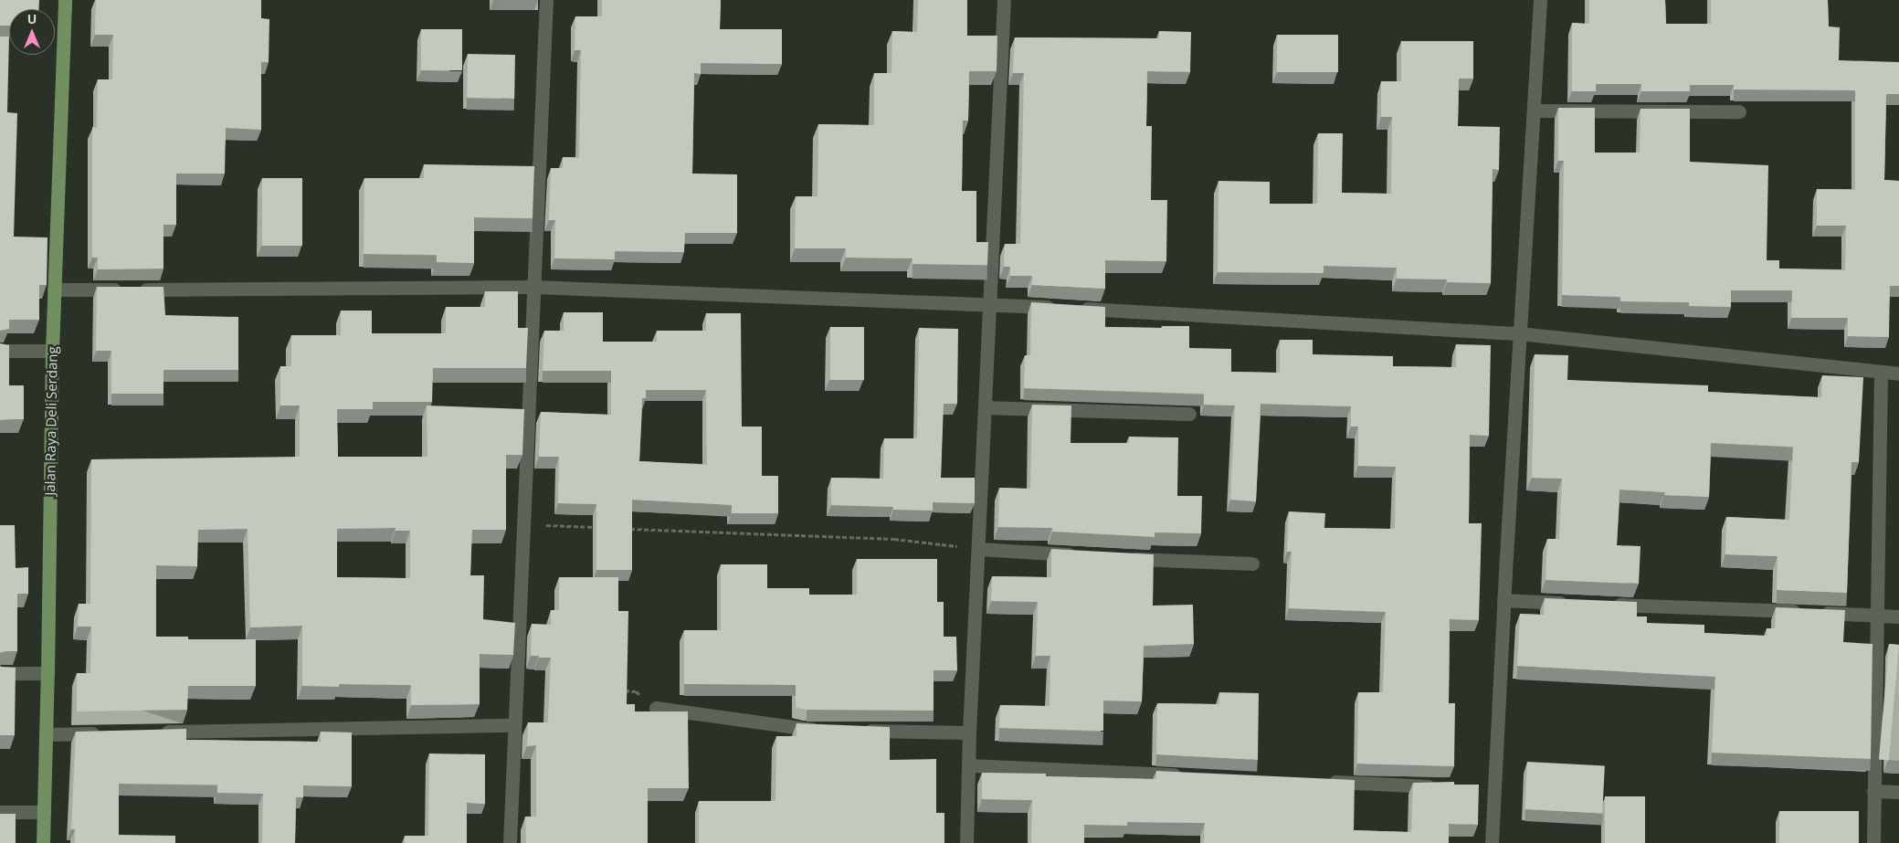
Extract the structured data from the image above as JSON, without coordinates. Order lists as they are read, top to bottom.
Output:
{
  "streets": {
    "main road": ["Jalan Raya Deli Serdang"]
  },
  "north": "top"
}
